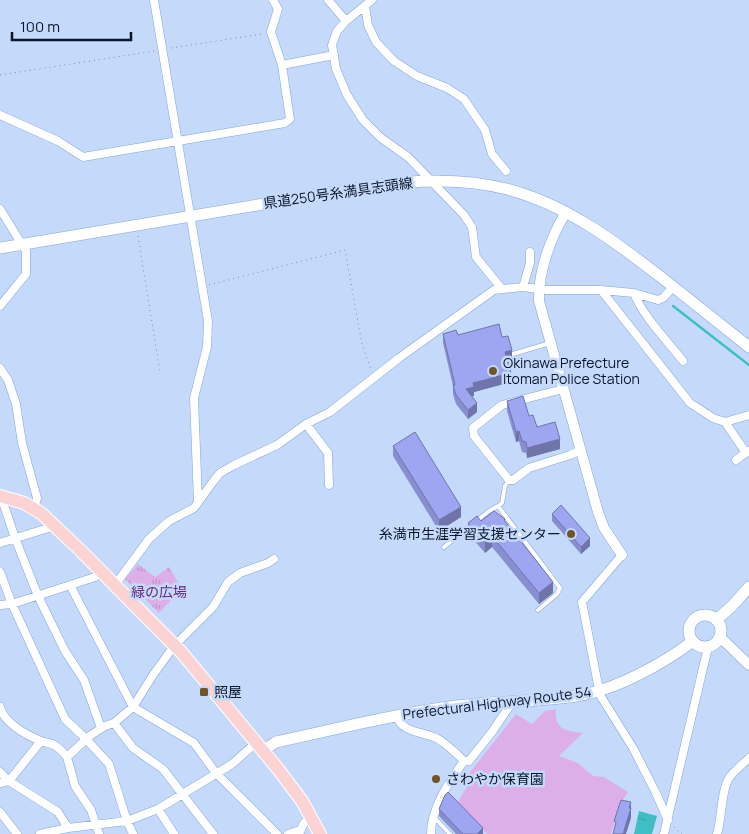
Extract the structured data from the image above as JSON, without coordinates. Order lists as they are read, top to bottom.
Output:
{
  "streets": {
    "main road": ["県道250号糸満具志頭線", "Prefectural Highway Route 54"]
  },
  "parks": ["緑の広場"],
  "places": {
    "other": ["Okinawa Prefecture Itoman Police Station", "糸満市生涯学習支援センター", "さわやか保育園"],
    "transit": ["照屋"]
  },
  "scale_bar": "100 m"
}
